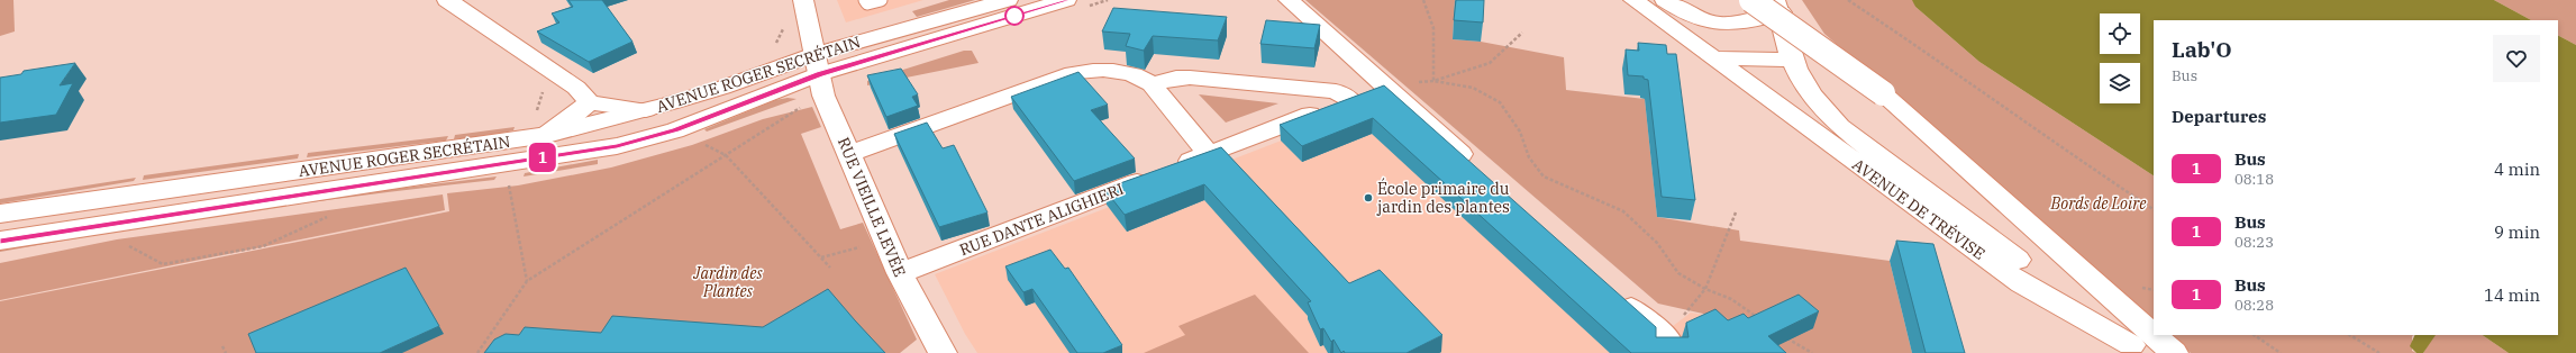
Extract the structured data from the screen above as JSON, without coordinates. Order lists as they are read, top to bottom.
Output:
{
  "streets": {
    "street": [
      "AVENUE ROGER SECRÉTAIN",
      "RUE VIEILLE LEVÉE",
      "AVENUE DE TRÉVISE",
      "RUE DANTE ALIGHIERI"
    ]
  },
  "crossings": [
    ["AVENUE ROGER SECRÉTAIN", "RUE VIEILLE LEVÉE"],
    ["RUE VIEILLE LEVÉE", "RUE DANTE ALIGHIERI"]
  ],
  "parks": ["Bords de Loire", "Jardin des Plantes"],
  "places": ["École primaire du jardin des plantes"],
  "lines": ["bus line 1"],
  "page": {
    "on_map": "1",
    "heading": [
      ["Lab'O", "Bus"],
      "Departures"
    ],
    "list": [
      {
        "mark": "1",
        "name": "Bus",
        "note": "08:18",
        "value": "4 min"
      },
      {
        "mark": "1",
        "name": "Bus",
        "note": "08:23",
        "value": "9 min"
      },
      {
        "mark": "1",
        "name": "Bus",
        "note": "08:28",
        "value": "14 min"
      }
    ]
  }
}
